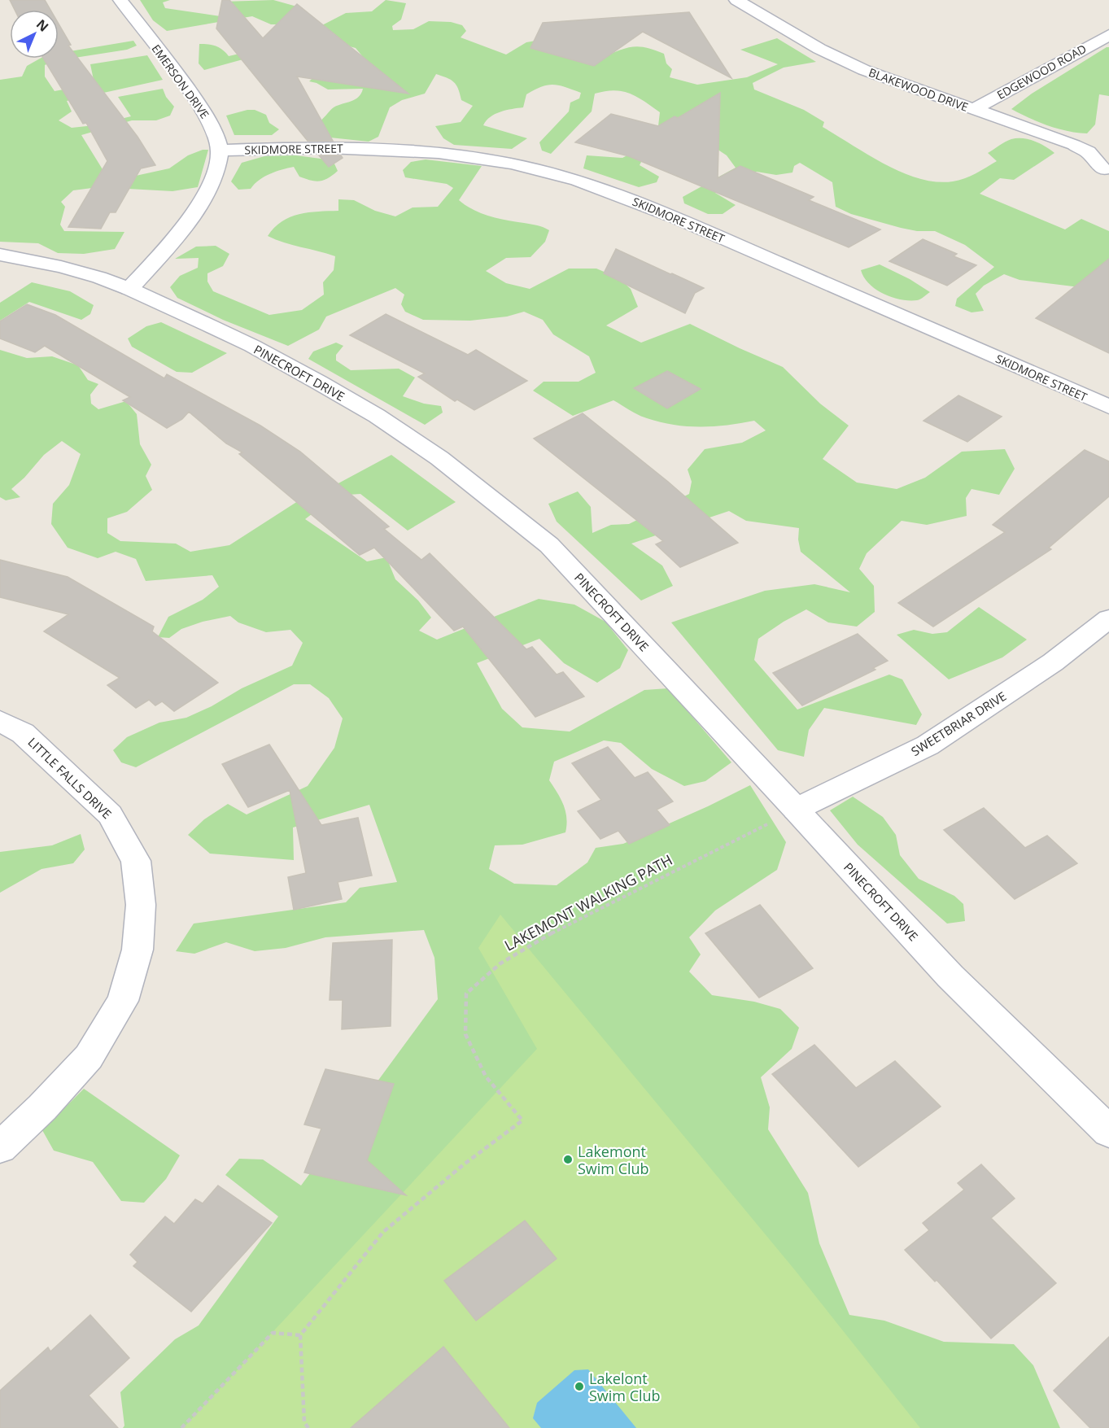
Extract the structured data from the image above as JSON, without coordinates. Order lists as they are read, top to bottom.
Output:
{
  "streets": {
    "street": [
      "EDGEWOOD ROAD",
      "EMERSON DRIVE",
      "BLAKEWOOD DRIVE",
      "SKIDMORE STREET",
      "PINECROFT DRIVE",
      "SWEETBRIAR DRIVE",
      "LITTLE FALLS DRIVE"
    ],
    "path": ["LAKEMONT WALKING PATH"]
  },
  "crossings": [
    ["EDGEWOOD ROAD", "BLAKEWOOD DRIVE"],
    ["EMERSON DRIVE", "SKIDMORE STREET"],
    ["EMERSON DRIVE", "PINECROFT DRIVE"],
    ["PINECROFT DRIVE", "SWEETBRIAR DRIVE"],
    ["PINECROFT DRIVE", "LAKEMONT WALKING PATH"],
    ["SWEETBRIAR DRIVE", "LAKEMONT WALKING PATH"]
  ],
  "places": ["Lakemont Swim Club", "Lakelont Swim Club"],
  "north": "top right"
}
